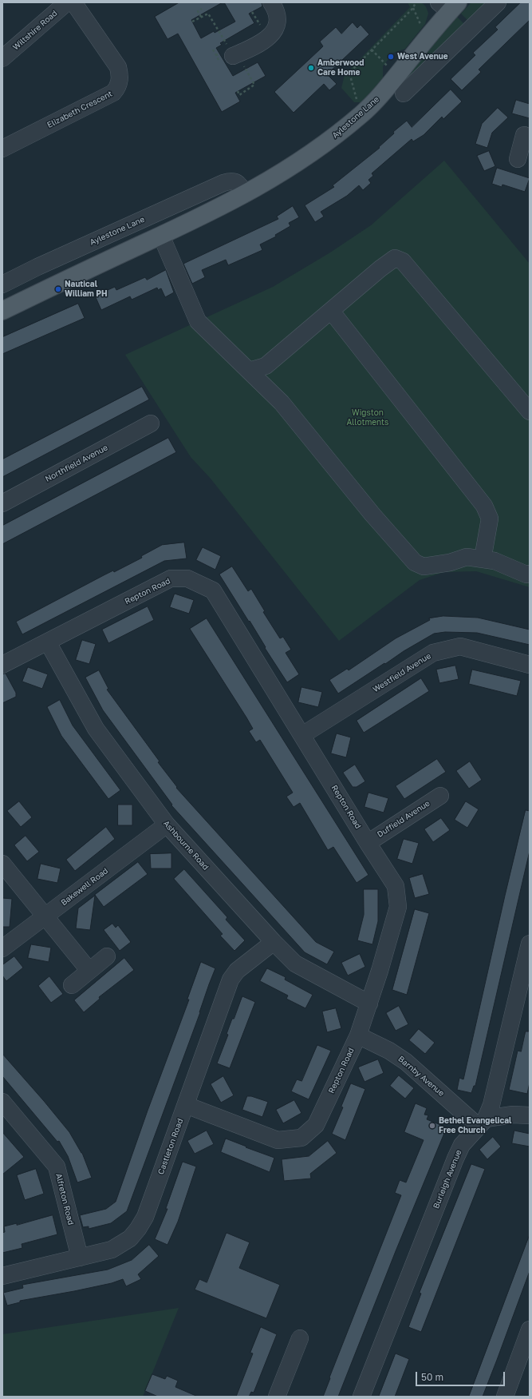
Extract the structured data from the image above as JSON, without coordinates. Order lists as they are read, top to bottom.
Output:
{
  "streets": {
    "main road": ["Aylestone Lane"],
    "street": [
      "Wiltshire Road",
      "Elizabeth Crescent",
      "Northfield Avenue",
      "Repton Road",
      "Westfield Avenue",
      "Duffield Avenue",
      "Ashbourne Road",
      "Bakewell Road",
      "Barnby Avenue",
      "Castleton Road",
      "Burleigh Avenue",
      "Alfreton Road"
    ]
  },
  "crossings": [
    ["Repton Road", "Westfield Avenue"],
    ["Repton Road", "Duffield Avenue"],
    ["Repton Road", "Ashbourne Road"],
    ["Repton Road", "Barnby Avenue"],
    ["Repton Road", "Castleton Road"],
    ["Ashbourne Road", "Bakewell Road"],
    ["Ashbourne Road", "Castleton Road"],
    ["Barnby Avenue", "Burleigh Avenue"],
    ["Castleton Road", "Alfreton Road"]
  ],
  "parks": ["Wigston Allotments"],
  "places": [
    "West Avenue",
    "Amberwood Care Home",
    "Nautical William PH",
    "Bethel Evangelical Free Church"
  ],
  "scale_bar": "50 m"
}
